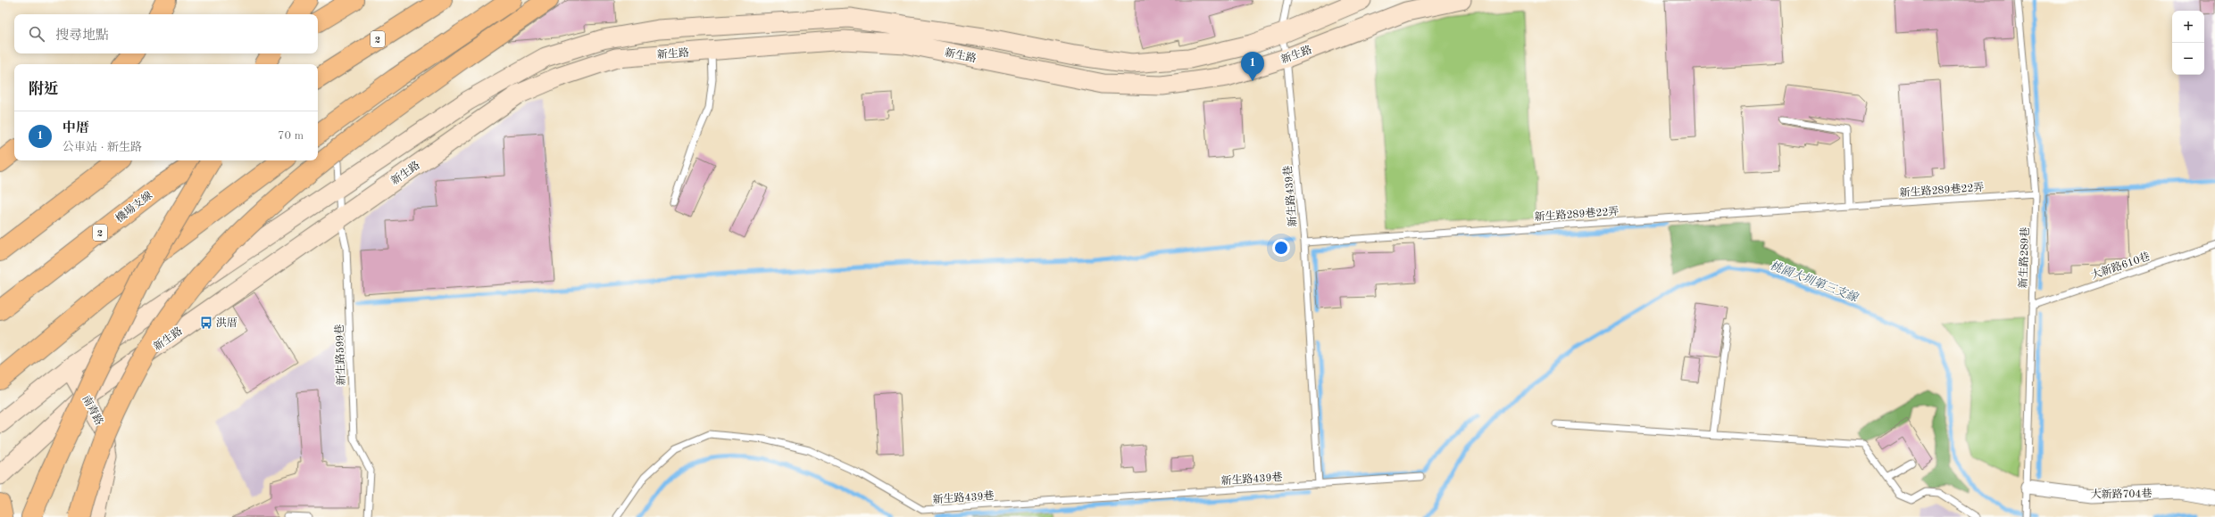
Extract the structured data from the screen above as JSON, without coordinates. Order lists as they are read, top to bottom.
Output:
{
  "streets": {
    "main road": [
      "2",
      "新生路",
      "機場支線",
      "南青路"
    ],
    "street": ["大新路704巷"],
    "lane": [
      "新生路289巷22弄",
      "新生路439巷",
      "新生路289巷",
      "大新路610巷",
      "新生路599巷"
    ]
  },
  "crossings": [
    ["新生路", "新生路439巷"],
    ["新生路", "新生路599巷"],
    ["新生路", "南青路"],
    ["新生路289巷22弄", "新生路439巷"],
    ["新生路289巷22弄", "新生路289巷"],
    ["新生路289巷", "大新路610巷"],
    ["新生路289巷", "大新路704巷"]
  ],
  "water": ["桃園大圳第三支線"],
  "places": {
    "bus stop": ["洪厝"]
  },
  "page": {
    "map_buttons": ["+", "−"],
    "search": "搜尋地點",
    "pins": "1",
    "heading": "附近",
    "list": [
      {
        "mark": "1",
        "name": "中厝",
        "note": "公車站 · 新生路",
        "value": "70 m"
      }
    ]
  }
}
